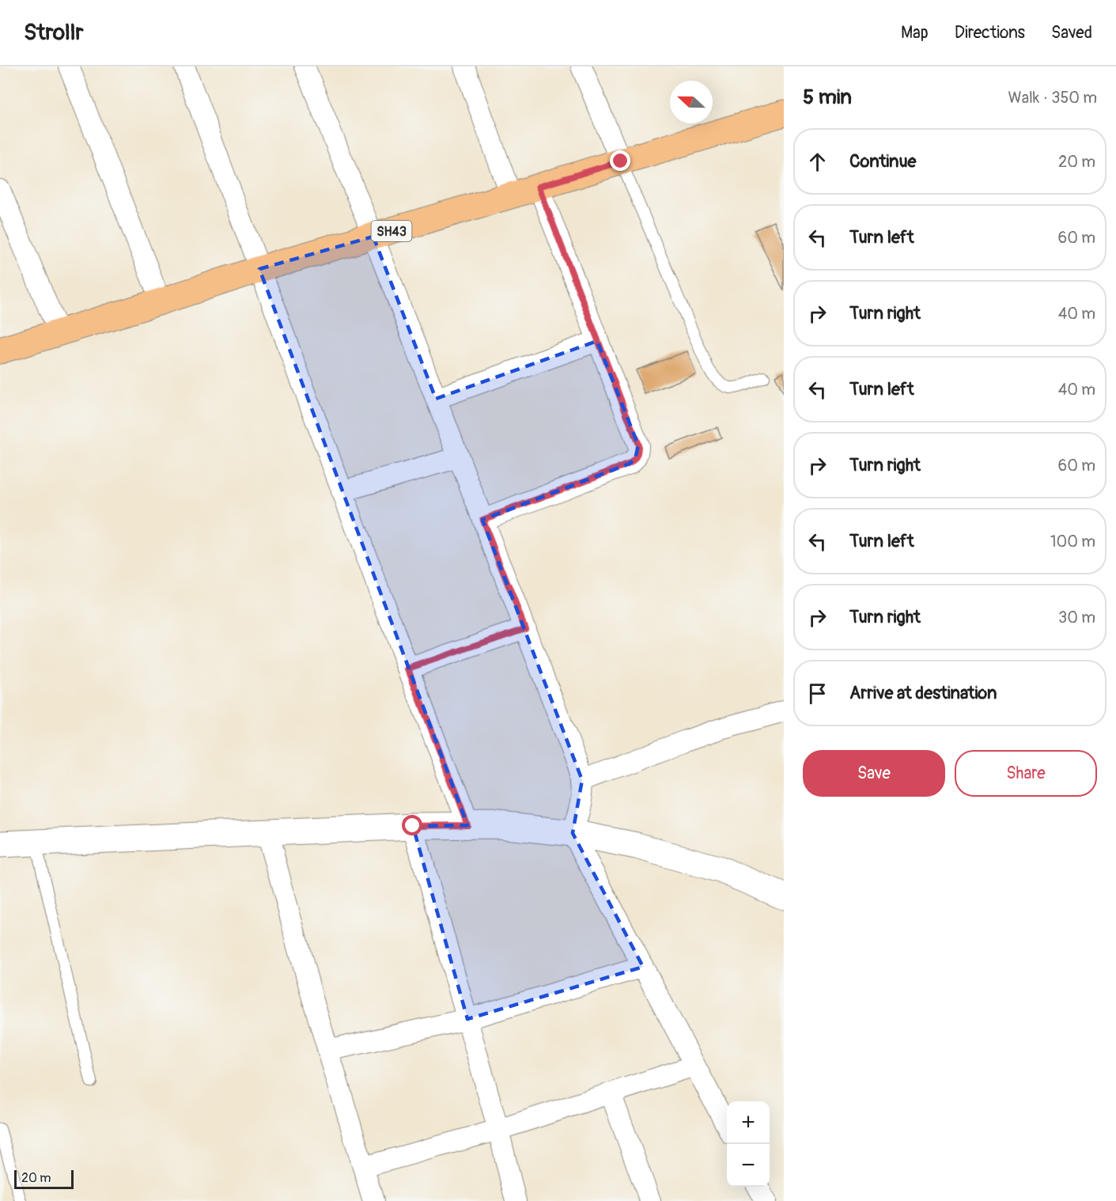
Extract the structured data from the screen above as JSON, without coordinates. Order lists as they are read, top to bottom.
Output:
{
  "streets": {
    "main road": ["SH43"]
  },
  "scale_bar": "20 m",
  "north": "left",
  "page": {
    "header": "Strollr",
    "nav": ["Map", "Directions", "Saved"],
    "heading": ["5 min", "Walk · 350 m"],
    "list": [
      ["Continue", "20 m"],
      ["Turn left", "60 m"],
      ["Turn right", "40 m"],
      ["Turn left", "40 m"],
      ["Turn right", "60 m"],
      ["Turn left", "100 m"],
      ["Turn right", "30 m"],
      "Arrive at destination"
    ],
    "buttons": ["Save", "Share"],
    "map_buttons": ["+", "−"],
    "scale": "20 m"
  }
}
